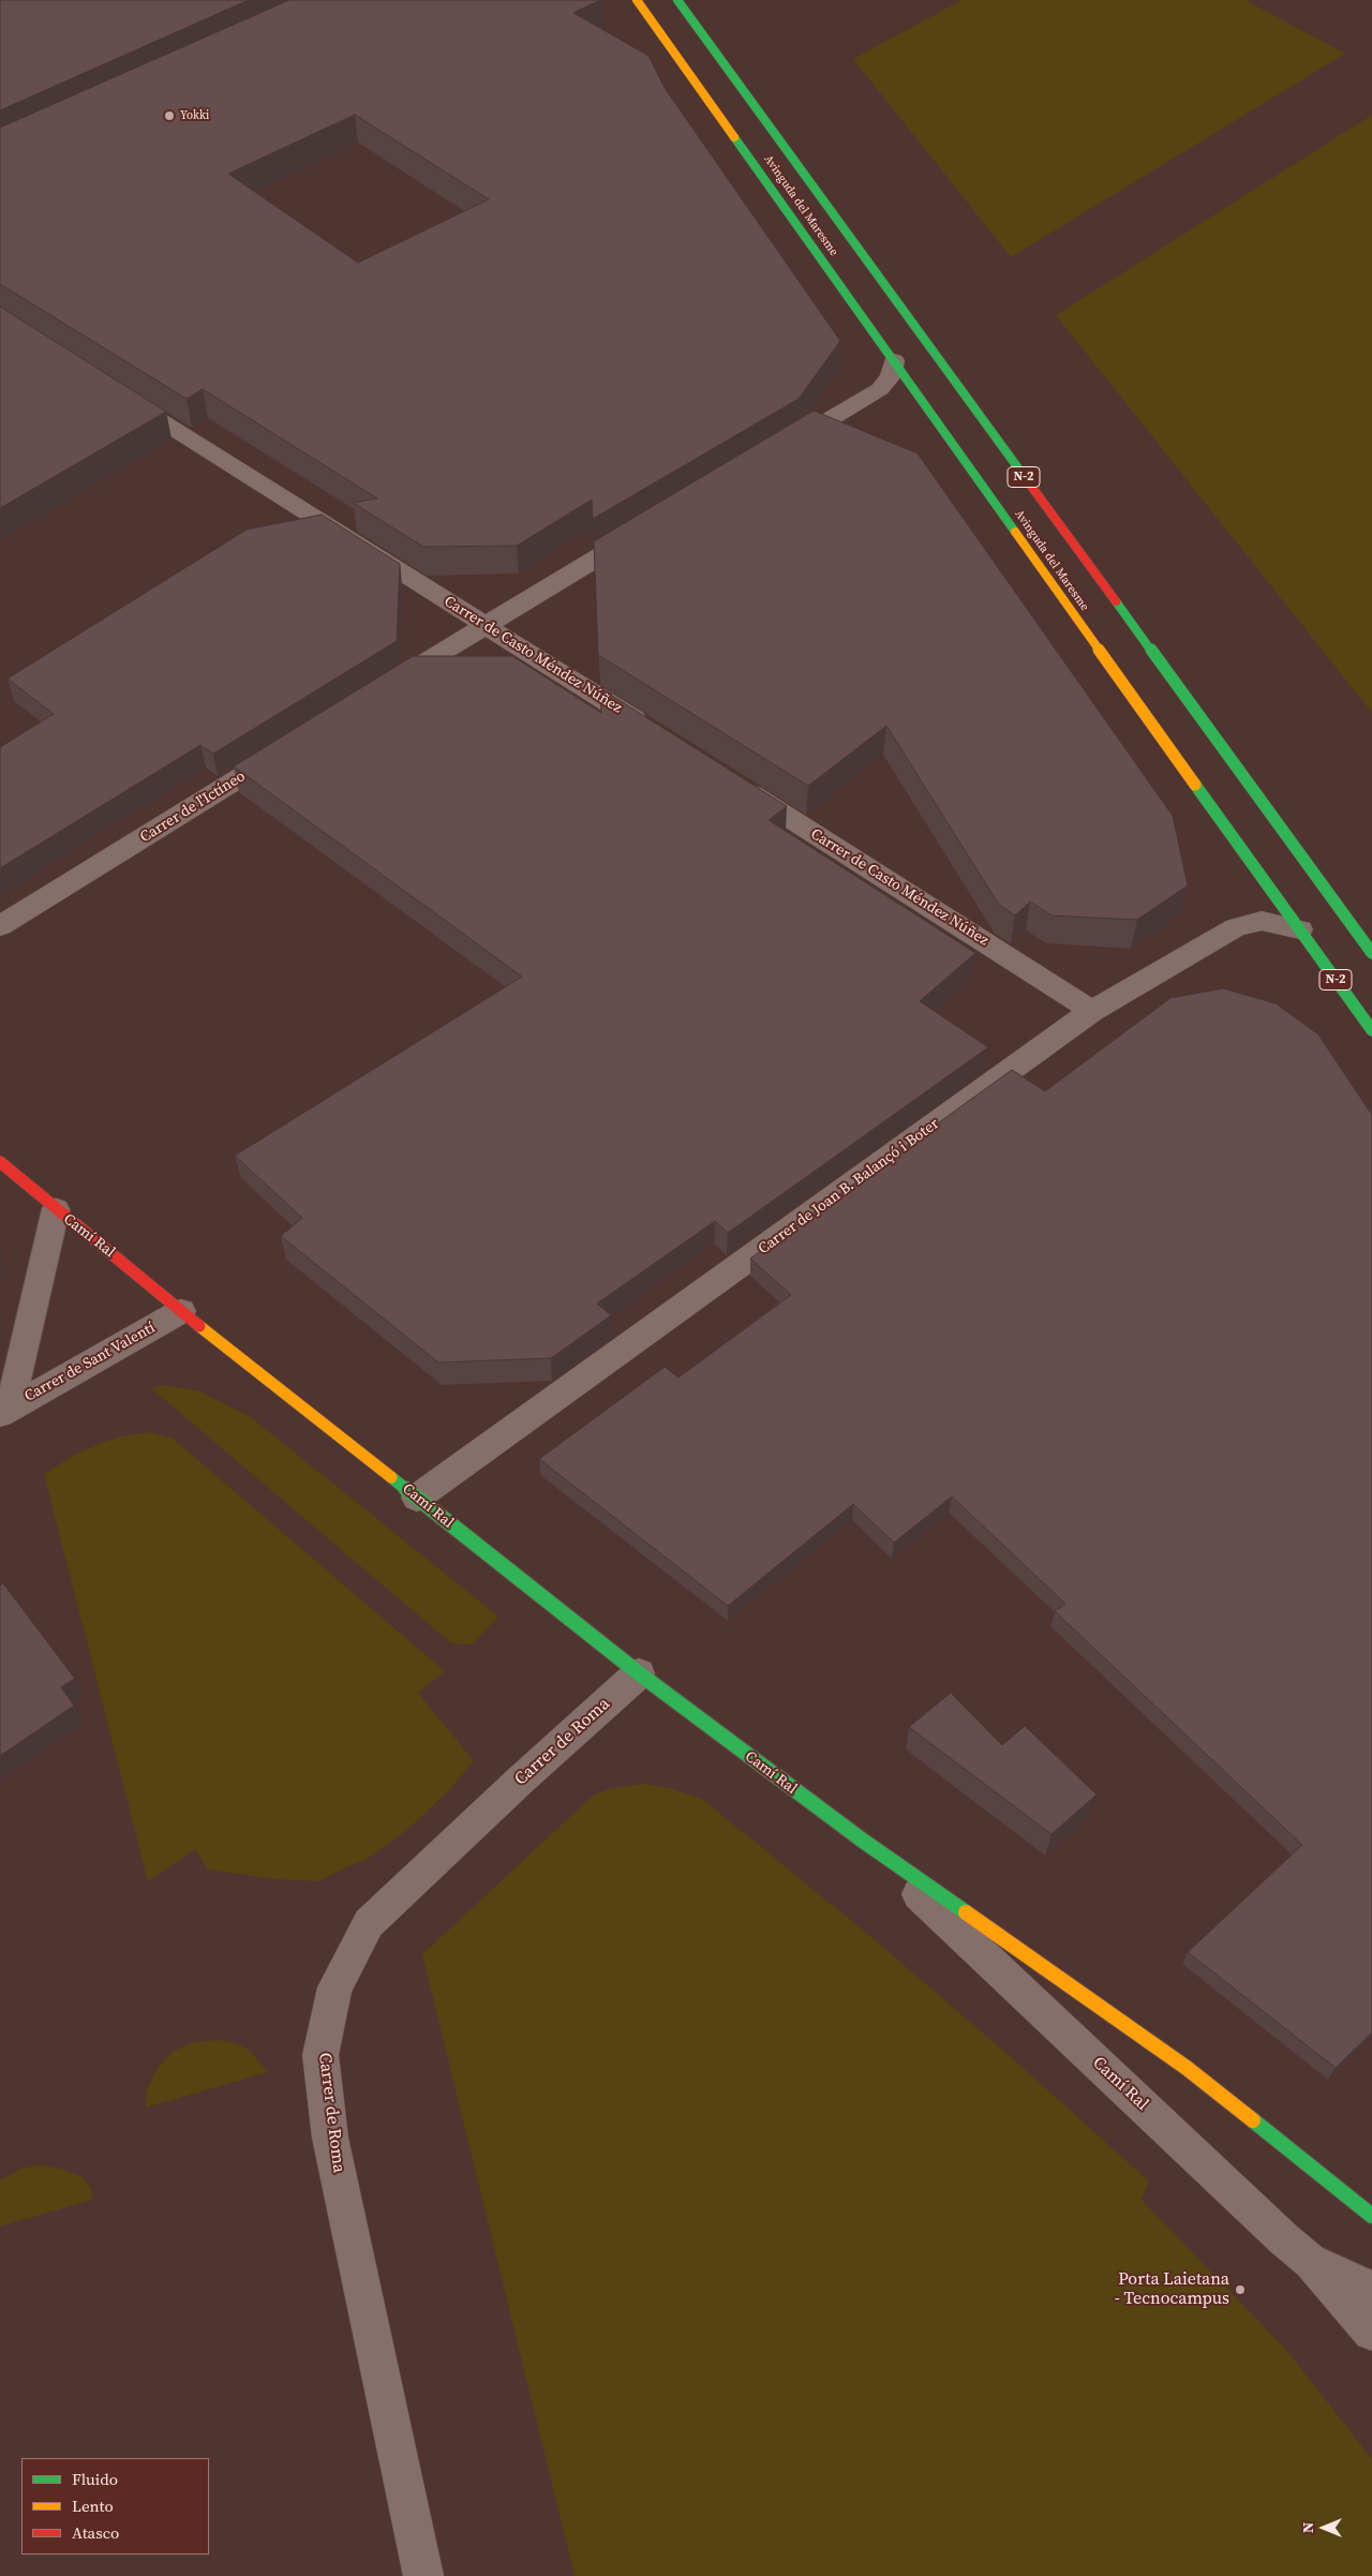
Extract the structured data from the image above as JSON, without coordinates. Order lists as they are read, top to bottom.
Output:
{
  "streets": {
    "main road": ["Avinguda del Maresme", "N-2", "Camí Ral"],
    "street": [
      "Carrer de Casto Méndez Núñez",
      "Carrer de l'Ictíneo",
      "Carrer de Joan B. Balançó i Boter",
      "Carrer de Sant Valentí",
      "Carrer de Roma"
    ]
  },
  "crossings": [
    ["Avinguda del Maresme", "Carrer de Joan B. Balançó i Boter"],
    ["Carrer de Casto Méndez Núñez", "Carrer de Joan B. Balançó i Boter"],
    ["Carrer de Joan B. Balançó i Boter", "Camí Ral"],
    ["Camí Ral", "Carrer de Sant Valentí"],
    ["Camí Ral", "Carrer de Roma"]
  ],
  "places": ["Yokki", "Porta Laietana - Tecnocampus"],
  "legend": ["Fluido", "Lento", "Atasco"],
  "north": "left"
}
